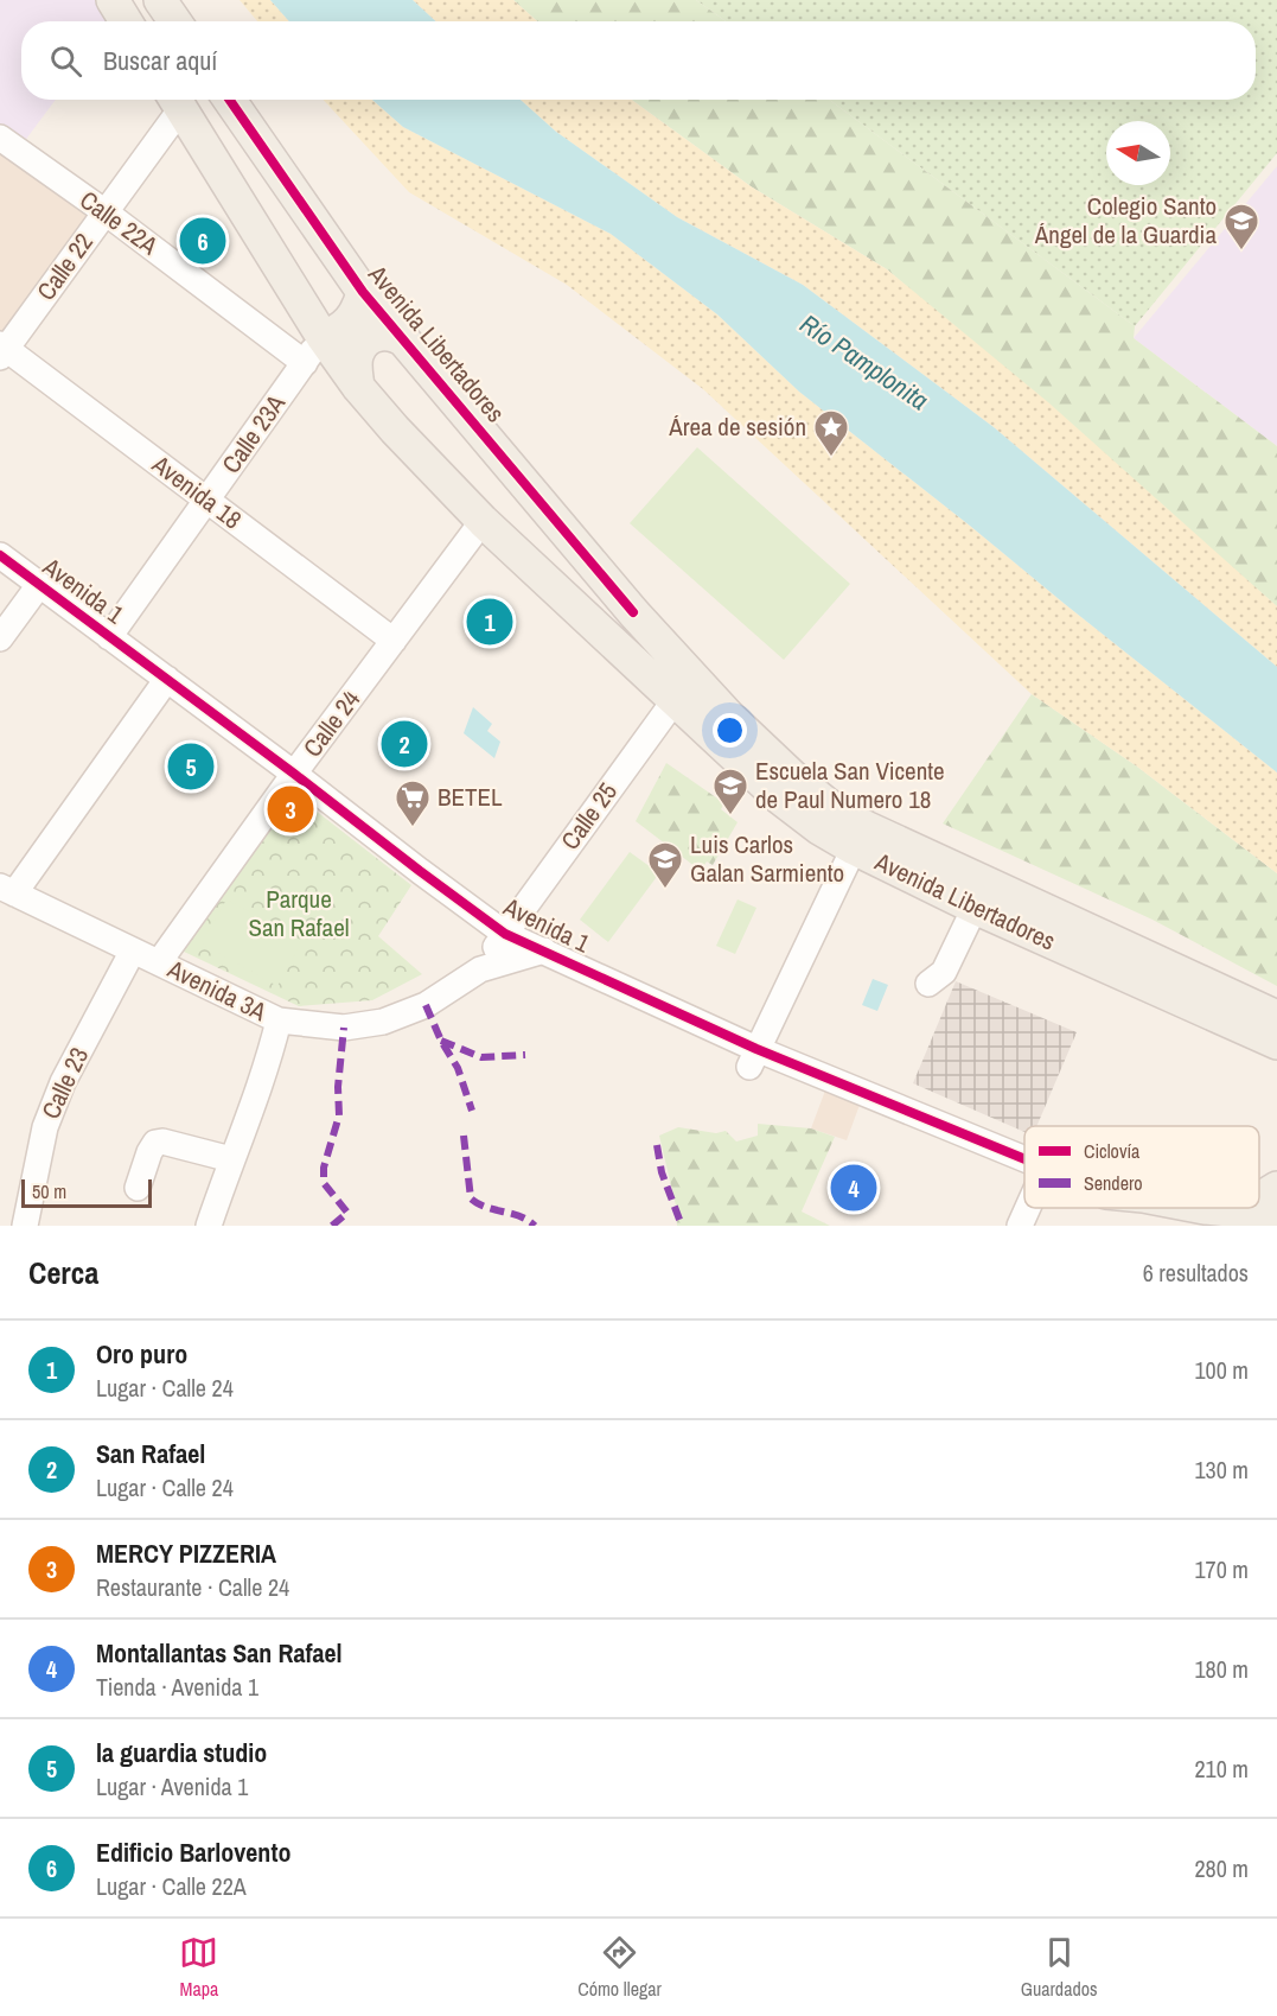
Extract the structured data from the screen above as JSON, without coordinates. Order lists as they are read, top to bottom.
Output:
{
  "streets": {
    "main road": ["Avenida Libertadores"],
    "street": [
      "Calle 22A",
      "Calle 22",
      "Calle 23A",
      "Avenida 18",
      "Avenida 1",
      "Calle 24",
      "Calle 25",
      "Avenida 3A",
      "Calle 23"
    ]
  },
  "crossings": [
    ["Calle 22A", "Calle 22"],
    ["Calle 22A", "Calle 23A"],
    ["Calle 22", "Avenida Libertadores"],
    ["Calle 22", "Avenida 18"],
    ["Avenida Libertadores", "Calle 23A"],
    ["Avenida Libertadores", "Calle 24"],
    ["Avenida Libertadores", "Calle 25"],
    ["Calle 23A", "Avenida 18"],
    ["Calle 23A", "Avenida 1"],
    ["Avenida 18", "Calle 24"],
    ["Avenida 1", "Calle 24"],
    ["Avenida 1", "Calle 25"],
    ["Avenida 1", "Avenida 3A"],
    ["Calle 24", "Avenida 3A"],
    ["Calle 25", "Avenida 3A"],
    ["Avenida 3A", "Calle 23"]
  ],
  "water": ["Río Pamplonita"],
  "parks": ["Parque San Rafael"],
  "places": {
    "school or university": ["Colegio Santo Ángel de la Guardia", "Escuela San Vicente de Paul Numero 18", "Luis Carlos Galan Sarmiento"],
    "place": ["Área de sesión"],
    "supermarket": ["BETEL"]
  },
  "legend": ["Ciclovía", "Sendero"],
  "scale_bar": "50 m",
  "north": "left",
  "page": {
    "search": "Buscar aquí",
    "pins": [
      "6",
      "1",
      "2",
      "5",
      "3",
      "4"
    ],
    "scale": "50 m",
    "heading": ["Cerca", "6 resultados"],
    "list": [
      {
        "mark": "1",
        "name": "Oro puro",
        "note": "Lugar · Calle 24",
        "value": "100 m"
      },
      {
        "mark": "2",
        "name": "San Rafael",
        "note": "Lugar · Calle 24",
        "value": "130 m"
      },
      {
        "mark": "3",
        "name": "MERCY PIZZERIA",
        "note": "Restaurante · Calle 24",
        "value": "170 m"
      },
      {
        "mark": "4",
        "name": "Montallantas San Rafael",
        "note": "Tienda · Avenida 1",
        "value": "180 m"
      },
      {
        "mark": "5",
        "name": "la guardia studio",
        "note": "Lugar · Avenida 1",
        "value": "210 m"
      },
      {
        "mark": "6",
        "name": "Edificio Barlovento",
        "note": "Lugar · Calle 22A",
        "value": "280 m"
      }
    ],
    "nav": ["Mapa", "Cómo llegar", "Guardados"]
  }
}
